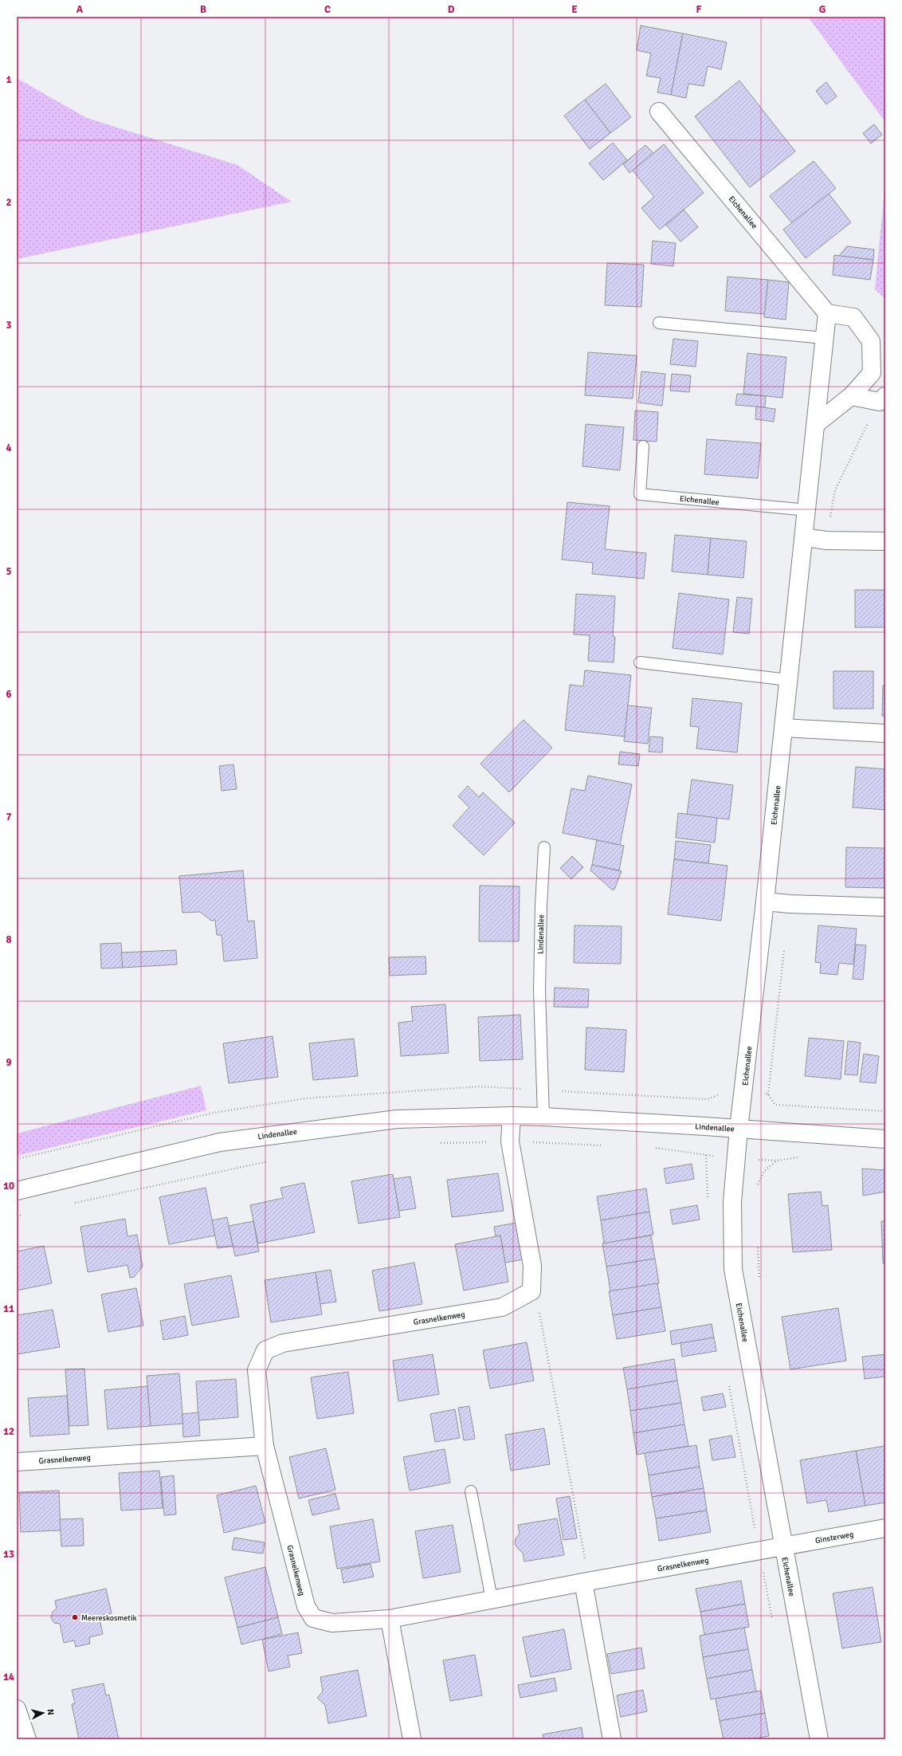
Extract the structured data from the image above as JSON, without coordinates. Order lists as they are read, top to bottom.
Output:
{
  "streets": {
    "street": [
      "Eichenallee",
      "Lindenallee",
      "Grasnelkenweg",
      "Ginsterweg"
    ]
  },
  "crossings": [
    ["Eichenallee", "Lindenallee"],
    ["Eichenallee", "Grasnelkenweg"],
    ["Eichenallee", "Ginsterweg"],
    ["Grasnelkenweg", "Ginsterweg"]
  ],
  "places": ["Meereskosmetik"],
  "north": "right",
  "grid": {
    "columns": [
      "A",
      "B",
      "C",
      "D",
      "E",
      "F",
      "G"
    ],
    "rows": [
      "1",
      "2",
      "3",
      "4",
      "5",
      "6",
      "7",
      "8",
      "9",
      "10",
      "11",
      "12",
      "13",
      "14"
    ]
  }
}
